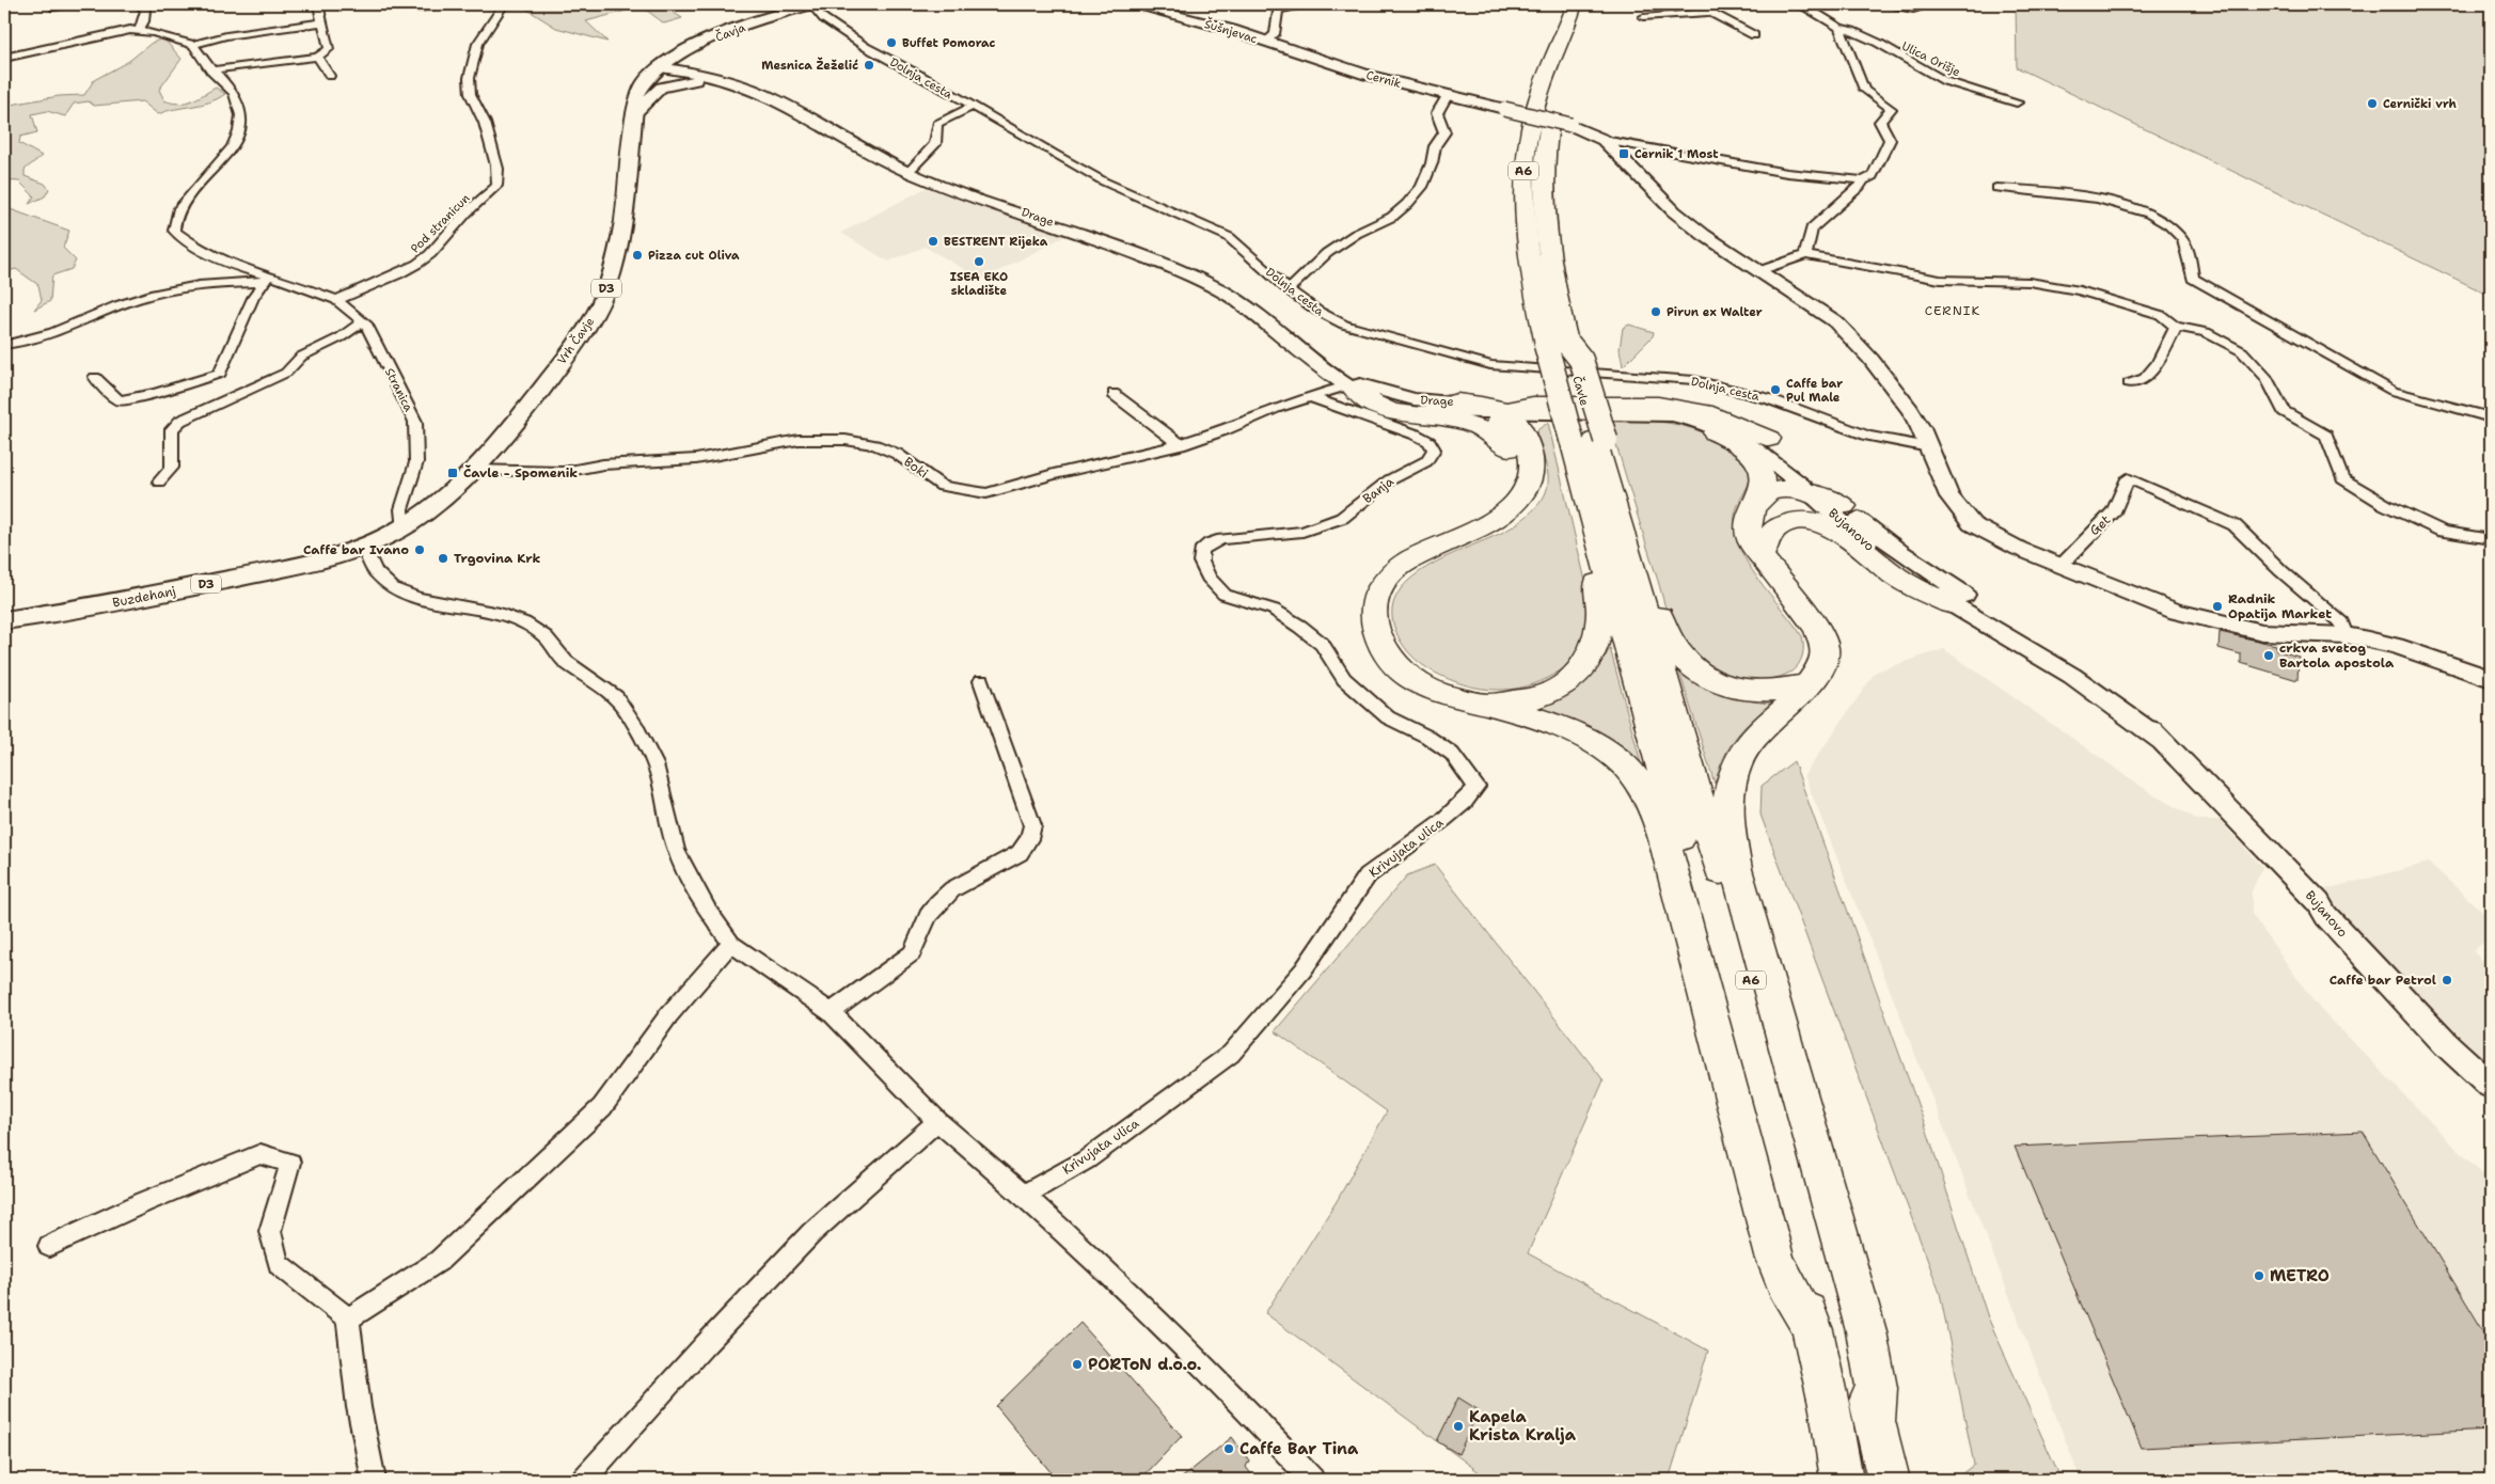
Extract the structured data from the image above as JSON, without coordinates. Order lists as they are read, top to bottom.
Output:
{
  "streets": {
    "highway": ["A6", "Čavle"],
    "main road": [
      "Šušnjevac",
      "Čavja",
      "Cernik",
      "Drage",
      "D3",
      "Vrh Čavje",
      "Bujanovo",
      "Buzdehanj"
    ],
    "street": [
      "Ulica Orišje",
      "Dolnja cesta",
      "Pod stranicun",
      "Stranica",
      "Boki",
      "Banja",
      "Get",
      "Krivujata ulica"
    ]
  },
  "crossings": [
    ["Šušnjevac", "Cernik"],
    ["Čavja", "Dolnja cesta"],
    ["Čavja", "Drage"],
    ["Čavja", "Vrh Čavje"],
    ["A6", "Čavle"],
    ["Drage", "Vrh Čavje"],
    ["Drage", "Boki"],
    ["Drage", "Bujanovo"],
    ["Pod stranicun", "Stranica"],
    ["Vrh Čavje", "Stranica"],
    ["Vrh Čavje", "Boki"],
    ["Vrh Čavje", "Buzdehanj"],
    ["Stranica", "Buzdehanj"],
    ["Boki", "Banja"],
    ["Banja", "Krivujata ulica"]
  ],
  "districts": ["CERNIK"],
  "places": {
    "other": [
      "Buffet Pomorac",
      "Mesnica Žeželić",
      "Cernički vrh",
      "BESTRENT Rijeka",
      "Pizza cut Oliva",
      "ISEA EKO skladište",
      "Pirun ex Walter",
      "Caffe bar Pul Male",
      "Caffe bar Ivano",
      "Trgovina Krk",
      "Radnik Opatija Market",
      "crkva svetog Bartola apostola",
      "Caffe bar Petrol",
      "METRO",
      "PORToN d.o.o.",
      "Kapela Krista Kralja",
      "Caffe Bar Tina"
    ],
    "transit": ["Cernik 1 Most", "Čavle - Spomenik"]
  }
}
